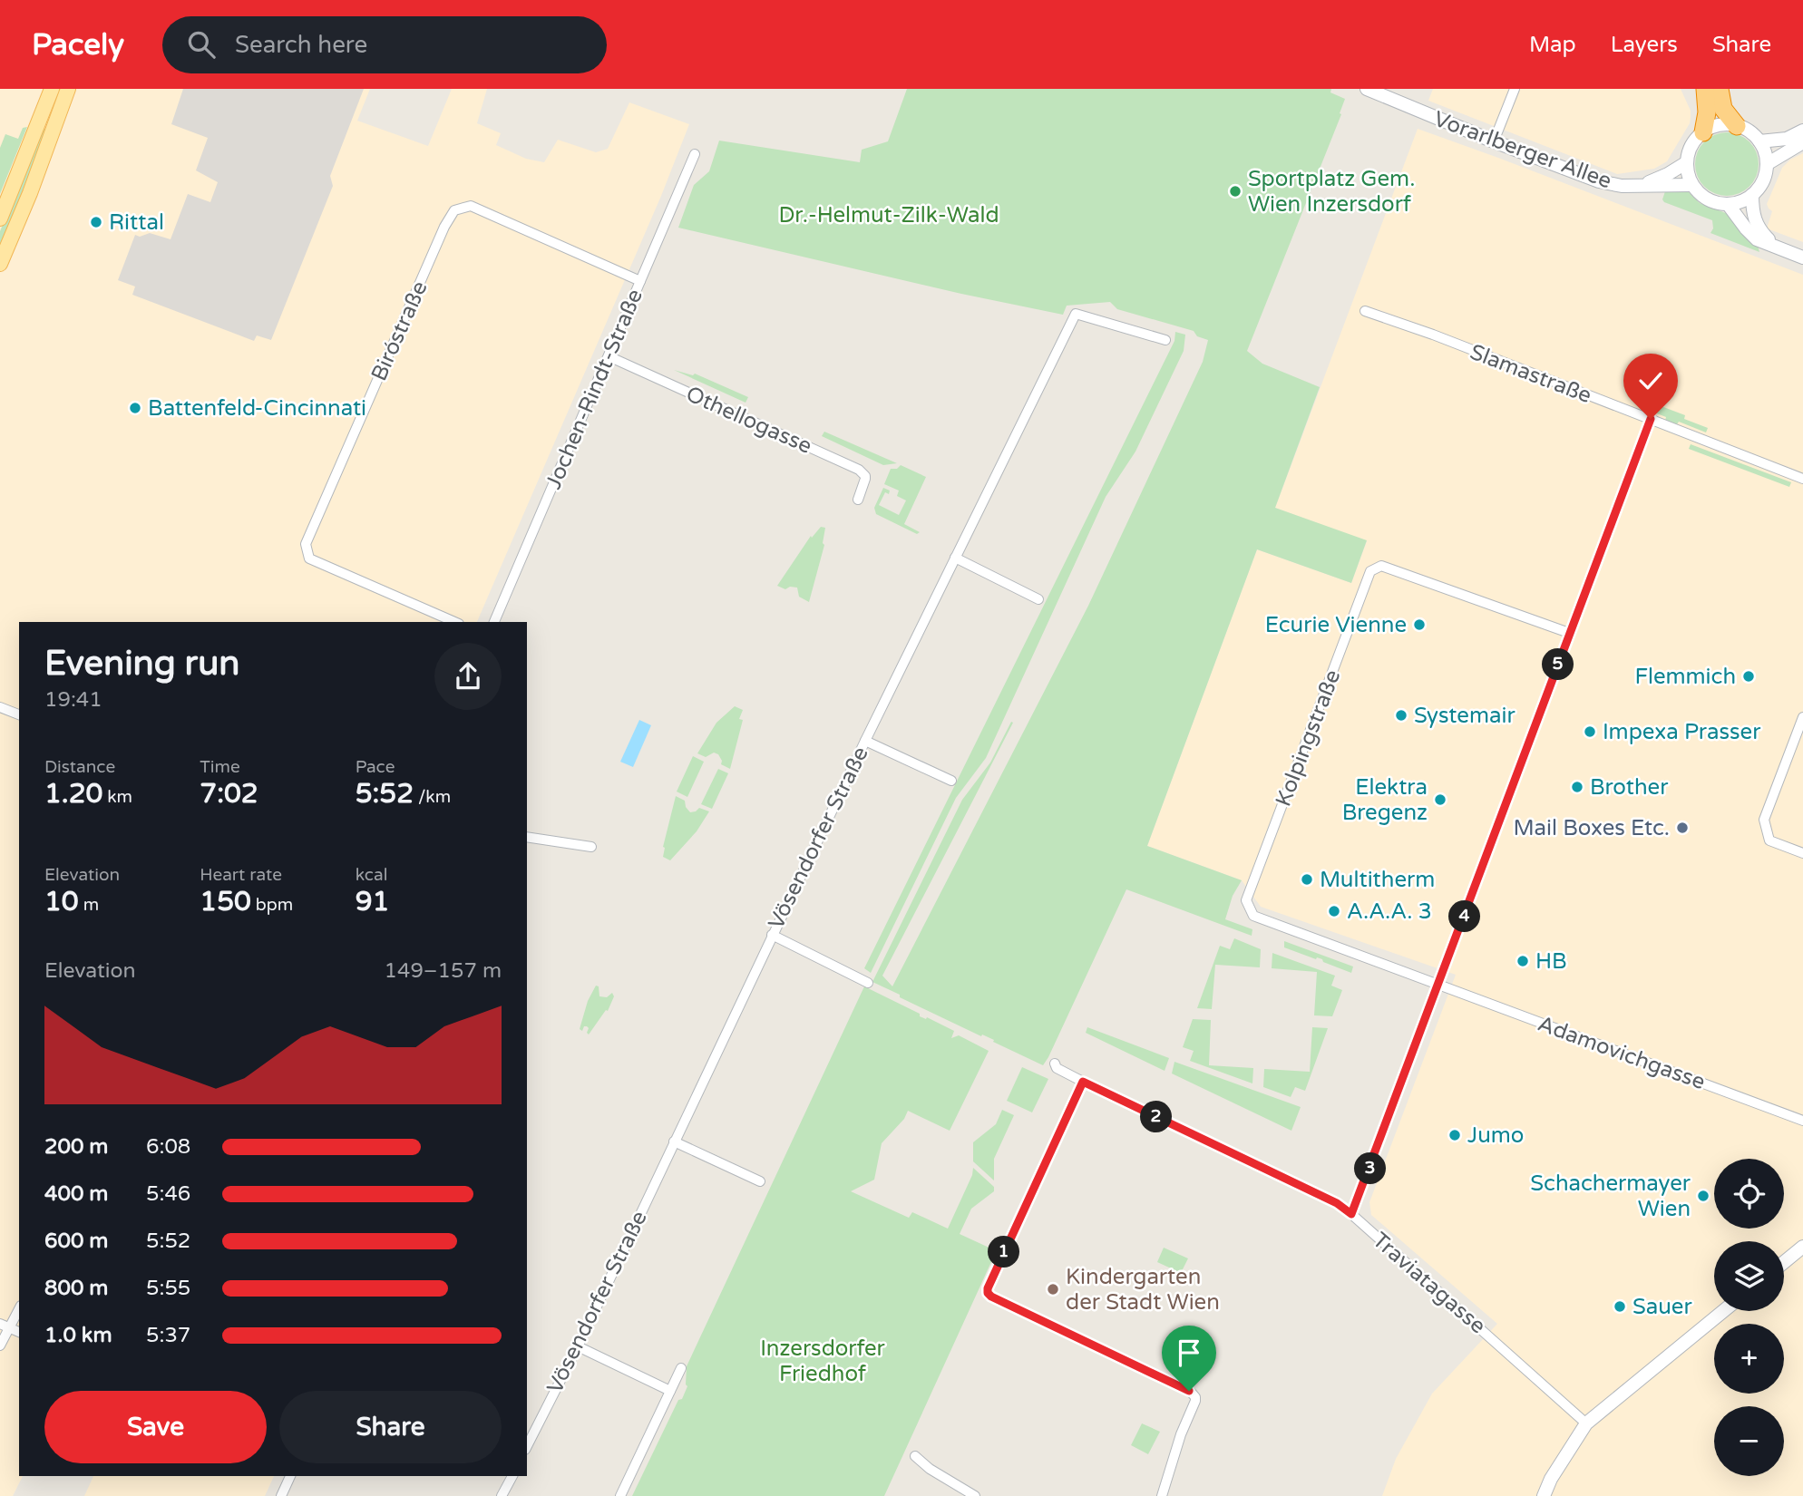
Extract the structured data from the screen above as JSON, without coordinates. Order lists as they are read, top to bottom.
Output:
{
  "streets": {
    "main road": ["Vorarlberger Allee"],
    "street": [
      "Biróstraße",
      "Slamastraße",
      "Jochen-Rindt-Straße",
      "Othellogasse",
      "Kolpingstraße",
      "Vösendorfer Straße",
      "Adamovichgasse",
      "Traviatagasse"
    ]
  },
  "crossings": [
    ["Biróstraße", "Jochen-Rindt-Straße"],
    ["Jochen-Rindt-Straße", "Othellogasse"],
    ["Kolpingstraße", "Adamovichgasse"]
  ],
  "parks": ["Dr.-Helmut-Zilk-Wald", "Inzersdorfer Friedhof"],
  "places": [
    "Sportplatz Gem. Wien Inzersdorf",
    "Rittal",
    "Battenfeld-Cincinnati",
    "Ecurie Vienne",
    "Flemmich",
    "Systemair",
    "Impexa Prasser",
    "Brother",
    "Elektra Bregenz",
    "Mail Boxes Etc.",
    "Multitherm",
    "A.A.A. 3",
    "HB",
    "Jumo",
    "Schachermayer Wien",
    "Kindergarten der Stadt Wien",
    "Sauer"
  ],
  "page": {
    "header": "Pacely",
    "search": "Search here",
    "nav": ["Map", "Layers", "Share"],
    "heading": ["Evening run", "19:41"],
    "pins": [
      "5",
      "4",
      "2",
      "3",
      "1"
    ],
    "stats": [
      ["Distance", "1.20 km"],
      ["Time", "7:02"],
      ["Pace", "5:52 /km"],
      ["Elevation", "10 m"],
      ["Heart rate", "150 bpm"],
      ["kcal", "91"]
    ],
    "chart": ["Elevation", "149–157 m"],
    "list": [
      {
        "name": "200 m",
        "note": "6:08"
      },
      {
        "name": "400 m",
        "note": "5:46"
      },
      {
        "name": "600 m",
        "note": "5:52"
      },
      {
        "name": "800 m",
        "note": "5:55"
      },
      {
        "name": "1.0 km",
        "note": "5:37"
      }
    ],
    "map_buttons": ["+", "−"],
    "buttons": ["Save", "Share"]
  }
}
